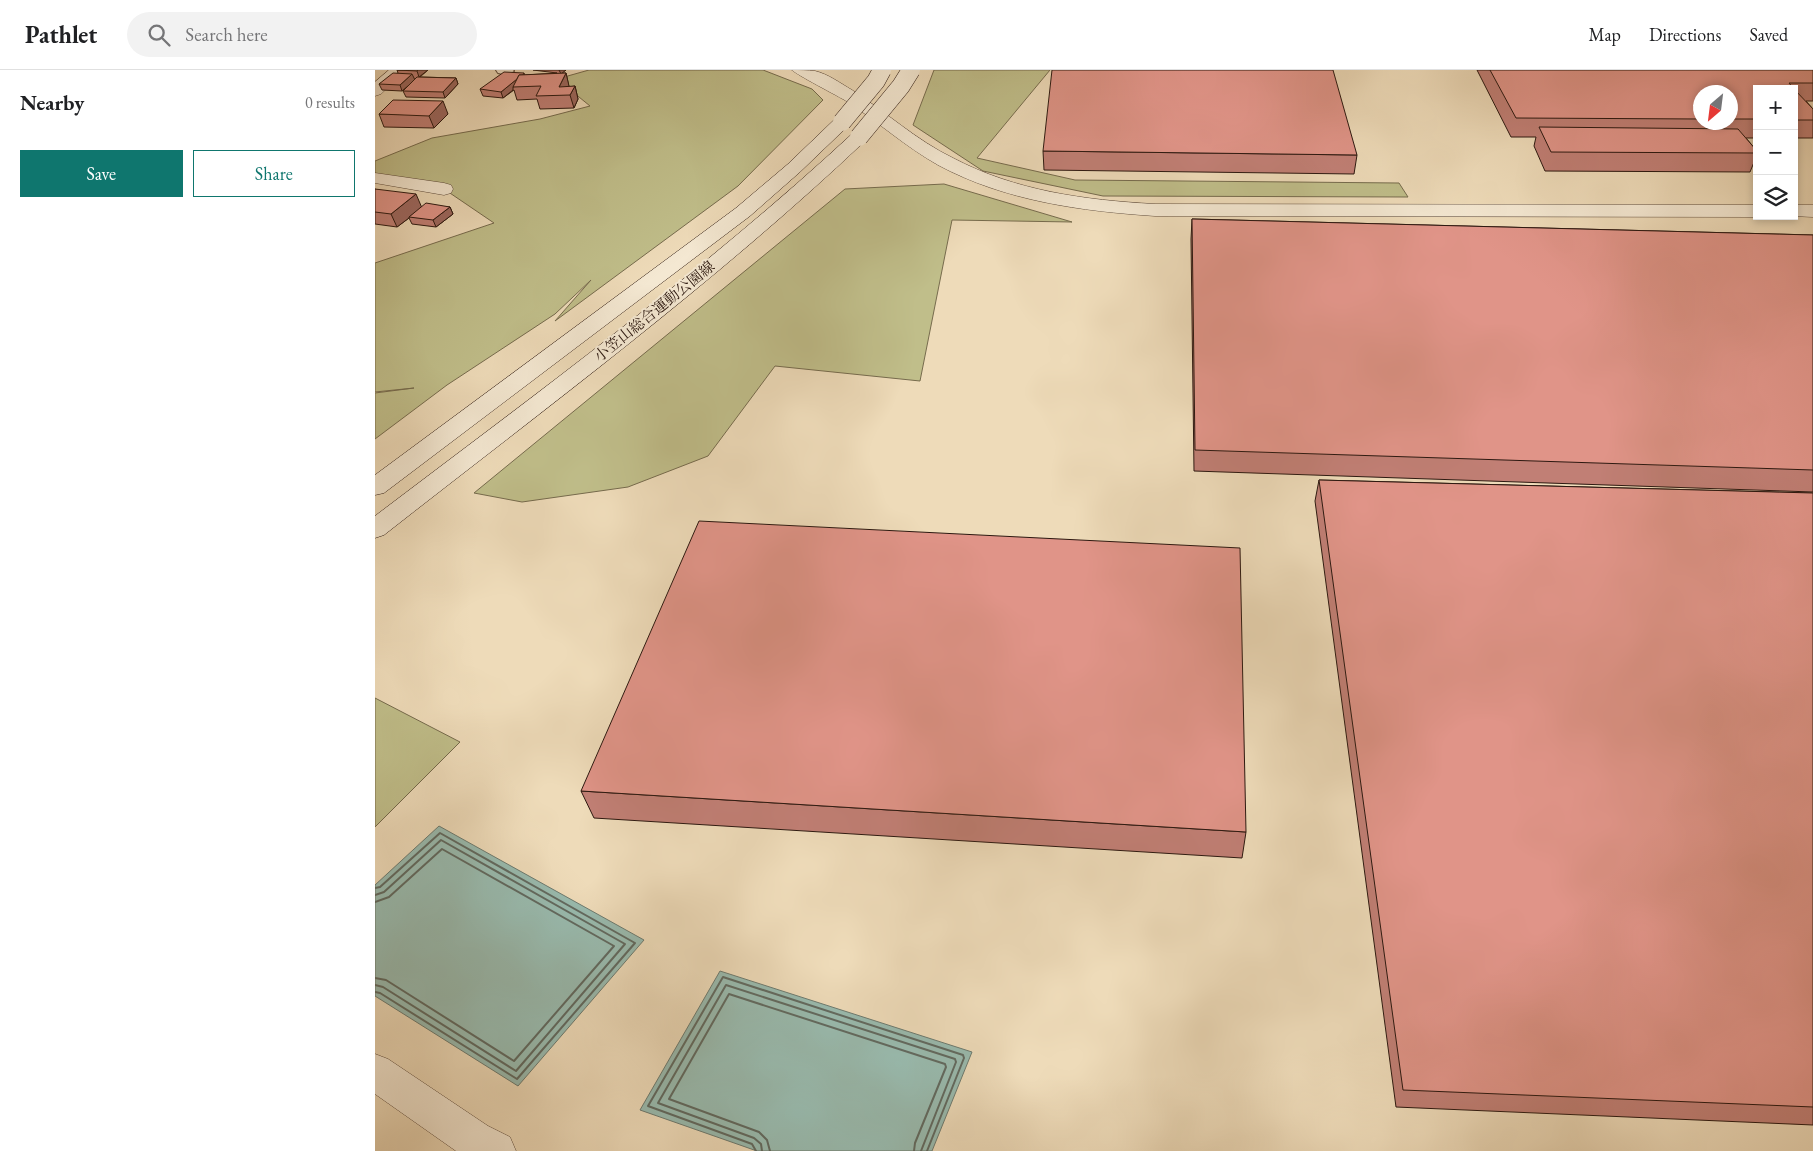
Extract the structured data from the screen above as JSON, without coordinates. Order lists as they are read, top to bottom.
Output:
{
  "streets": {
    "main road": ["小笠山総合運動公園線"]
  },
  "north": "bottom left",
  "page": {
    "header": "Pathlet",
    "search": "Search here",
    "nav": ["Map", "Directions", "Saved"],
    "heading": ["Nearby", "0 results"],
    "map_buttons": ["+", "−"],
    "buttons": ["Save", "Share"]
  }
}
